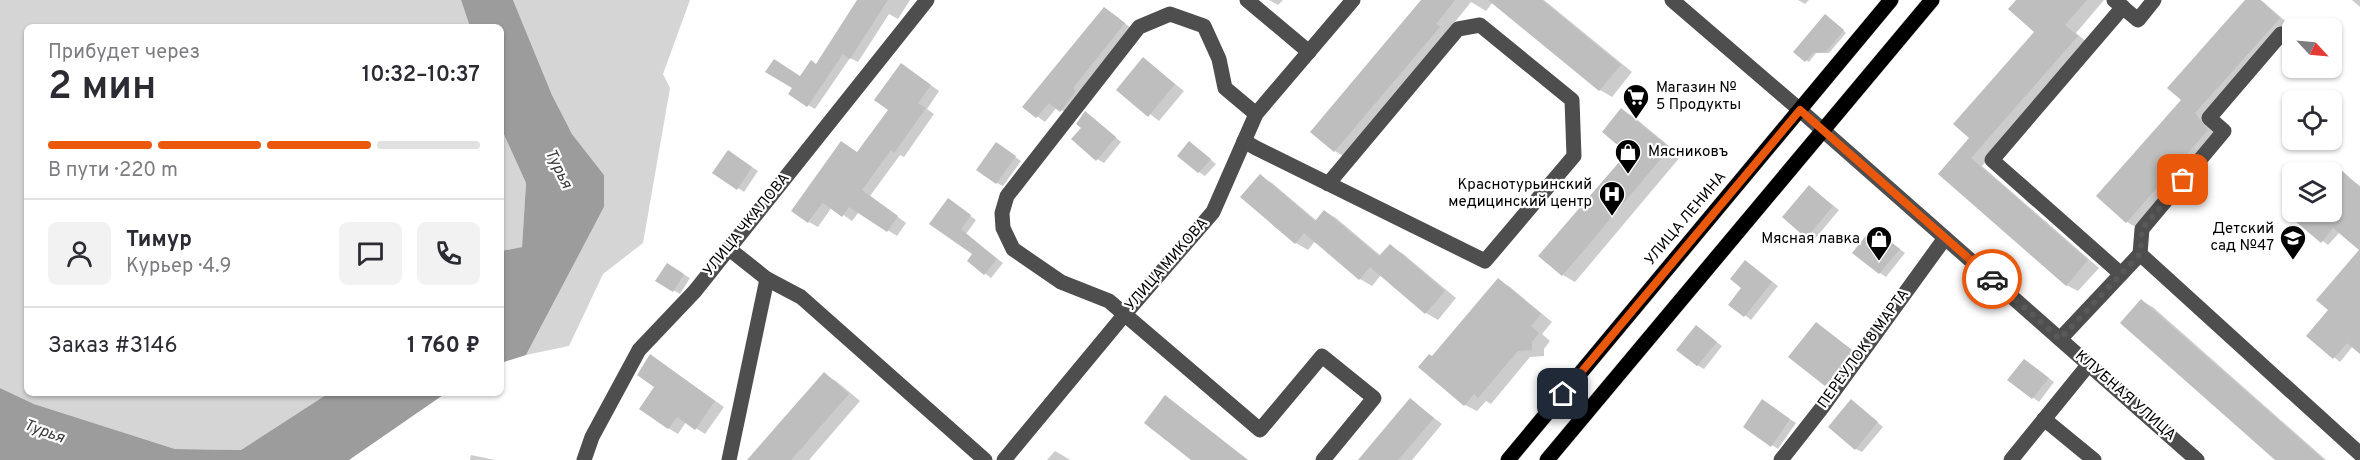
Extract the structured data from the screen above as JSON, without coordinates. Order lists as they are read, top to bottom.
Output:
{
  "streets": {
    "main road": ["УЛИЦА ЛЕНИНА"],
    "street": [
      "УЛИЦА ЧКАЛОВА",
      "УЛИЦА МИКОВА",
      "ПЕРЕУЛОК 8 МАРТА",
      "КЛУБНАЯ УЛИЦА"
    ]
  },
  "crossings": [
    ["УЛИЦА ЛЕНИНА", "КЛУБНАЯ УЛИЦА"],
    ["ПЕРЕУЛОК 8 МАРТА", "КЛУБНАЯ УЛИЦА"]
  ],
  "water": ["Турья"],
  "places": {
    "supermarket": ["Магазин № 5 Продукты"],
    "shop": ["Мясниковъ", "Мясная лавка"],
    "hospital": ["Краснотурьинский медицинский центр"],
    "school or university": ["Детский сад №47"]
  },
  "north": "bottom right",
  "page": {
    "heading": ["2 мин", "Прибудет через", "10:32–10:37"],
    "panel": [
      "Тимур",
      "Курьер · 4.9",
      "Заказ #3146",
      "1 760 ₽"
    ],
    "bar": "В пути · 220 m"
  }
}
